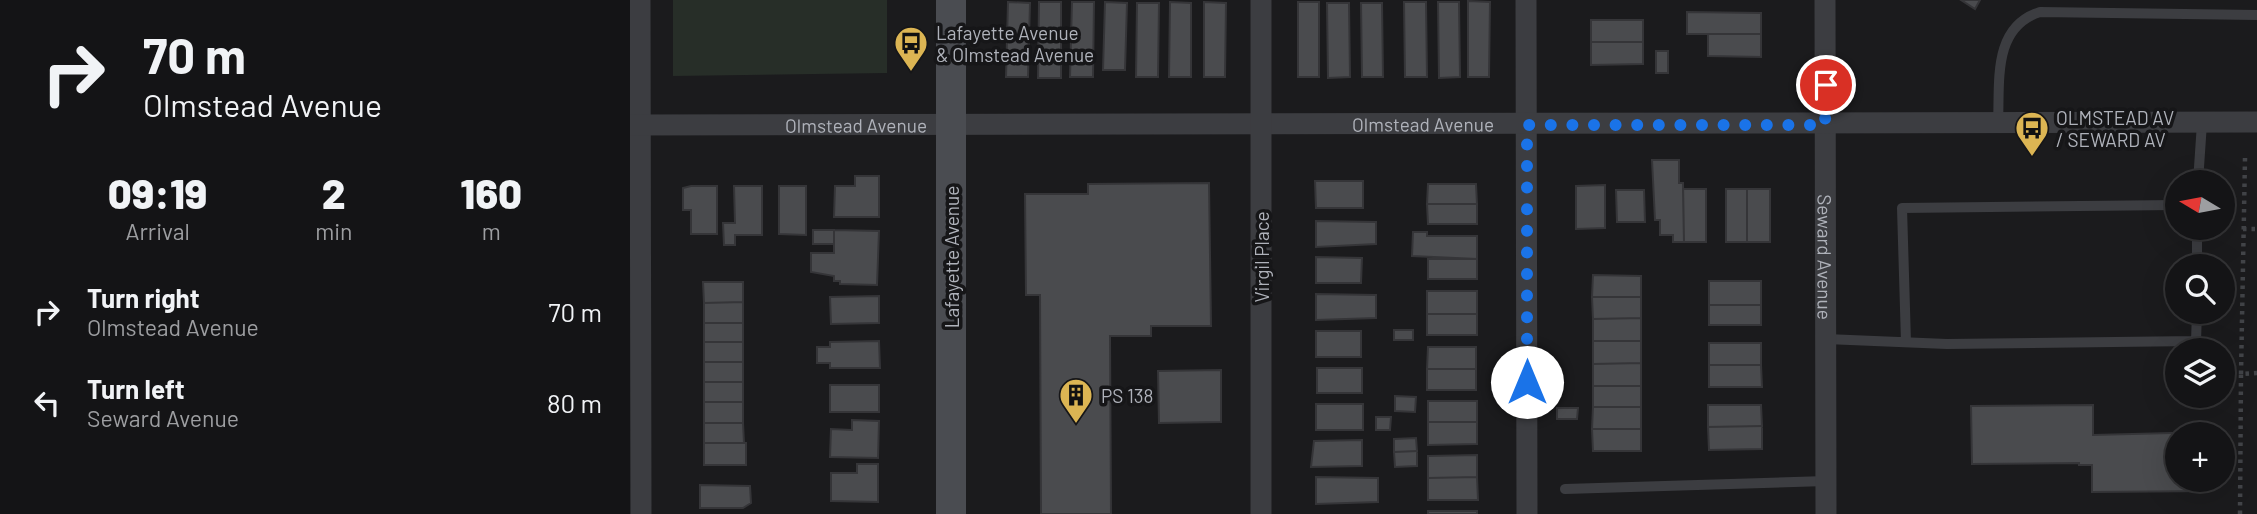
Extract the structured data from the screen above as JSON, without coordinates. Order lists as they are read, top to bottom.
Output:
{
  "streets": {
    "street": [
      "Olmstead Avenue",
      "Lafayette Avenue",
      "Virgil Place",
      "Seward Avenue"
    ]
  },
  "crossings": [
    ["Olmstead Avenue", "Lafayette Avenue"],
    ["Olmstead Avenue", "Virgil Place"],
    ["Olmstead Avenue", "Seward Avenue"]
  ],
  "places": {
    "bus stop": ["Lafayette Avenue & Olmstead Avenue", "OLMSTEAD AV / SEWARD AV"],
    "building": ["PS 138"]
  },
  "north": "left",
  "page": {
    "turn": ["70 m", "Olmstead Avenue"],
    "eta": [
      "09:19",
      "Arrival",
      "2",
      "min",
      "160",
      "m"
    ],
    "map_buttons": "+",
    "list": [
      {
        "name": "Turn right",
        "note": "Olmstead Avenue",
        "value": "70 m"
      },
      {
        "name": "Turn left",
        "note": "Seward Avenue",
        "value": "80 m"
      }
    ]
  }
}
